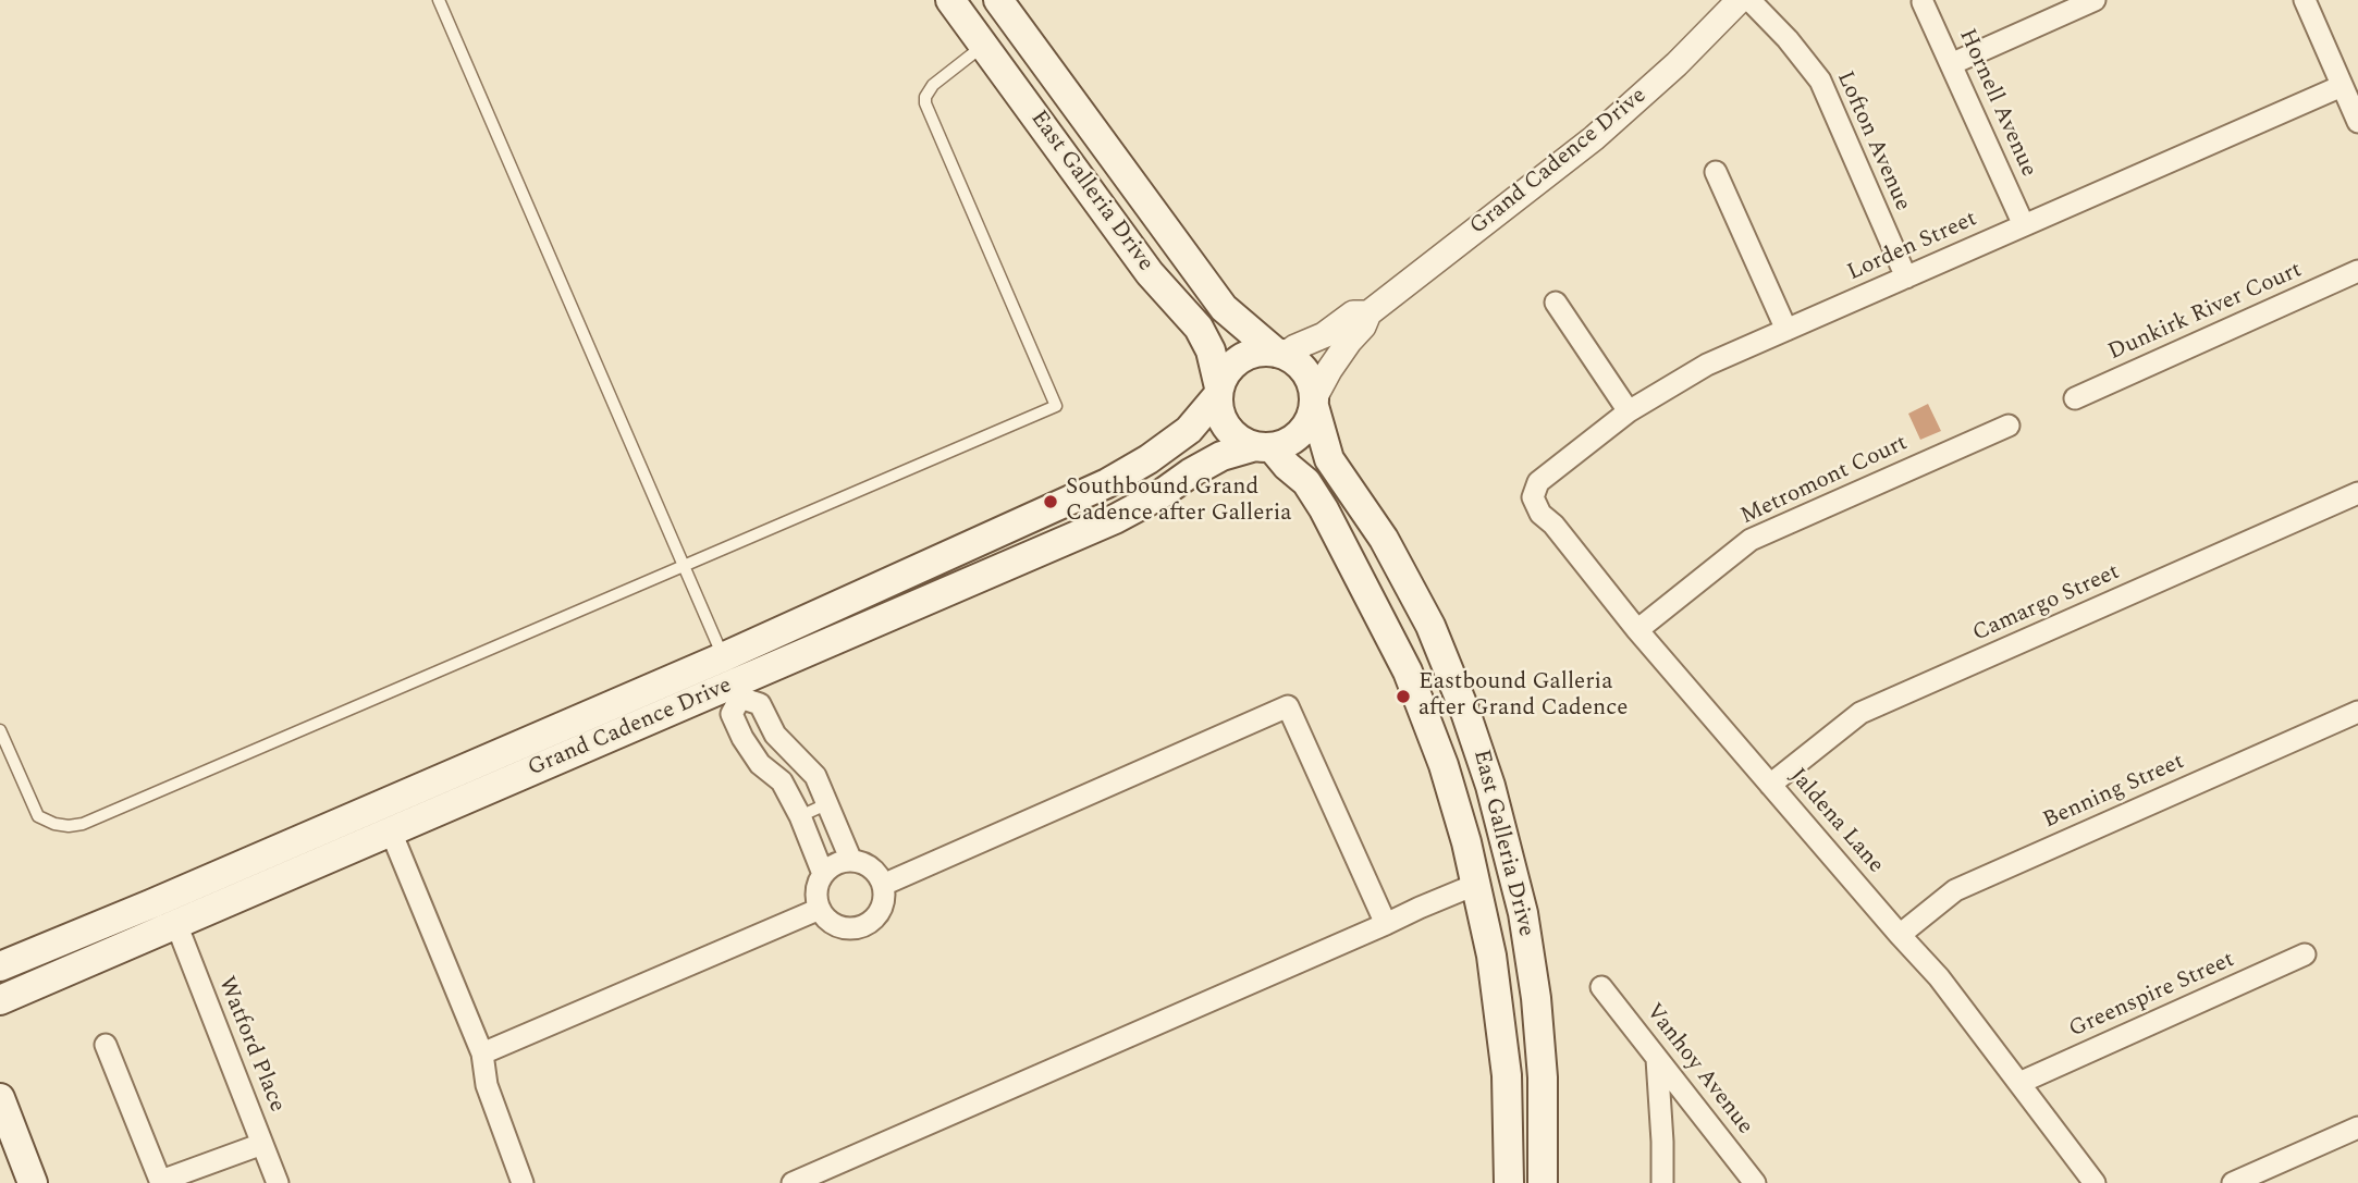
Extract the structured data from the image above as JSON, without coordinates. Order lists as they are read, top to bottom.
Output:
{
  "streets": {
    "main road": ["Grand Cadence Drive", "East Galleria Drive"],
    "street": [
      "Hornell Avenue",
      "Lofton Avenue",
      "Lorden Street",
      "Dunkirk River Court",
      "Metromont Court",
      "Camargo Street",
      "Benning Street",
      "Jaldena Lane",
      "Greenspire Street",
      "Watford Place",
      "Vanhoy Avenue"
    ]
  },
  "crossings": [
    ["Hornell Avenue", "Lorden Street"],
    ["Lofton Avenue", "Lorden Street"],
    ["Grand Cadence Drive", "East Galleria Drive"],
    ["Grand Cadence Drive", "Watford Place"],
    ["Lorden Street", "Jaldena Lane"],
    ["Metromont Court", "Jaldena Lane"],
    ["Camargo Street", "Jaldena Lane"],
    ["Benning Street", "Jaldena Lane"],
    ["Jaldena Lane", "Greenspire Street"]
  ],
  "places": ["Southbound Grand Cadence after Galleria", "Eastbound Galleria after Grand Cadence"]
}
